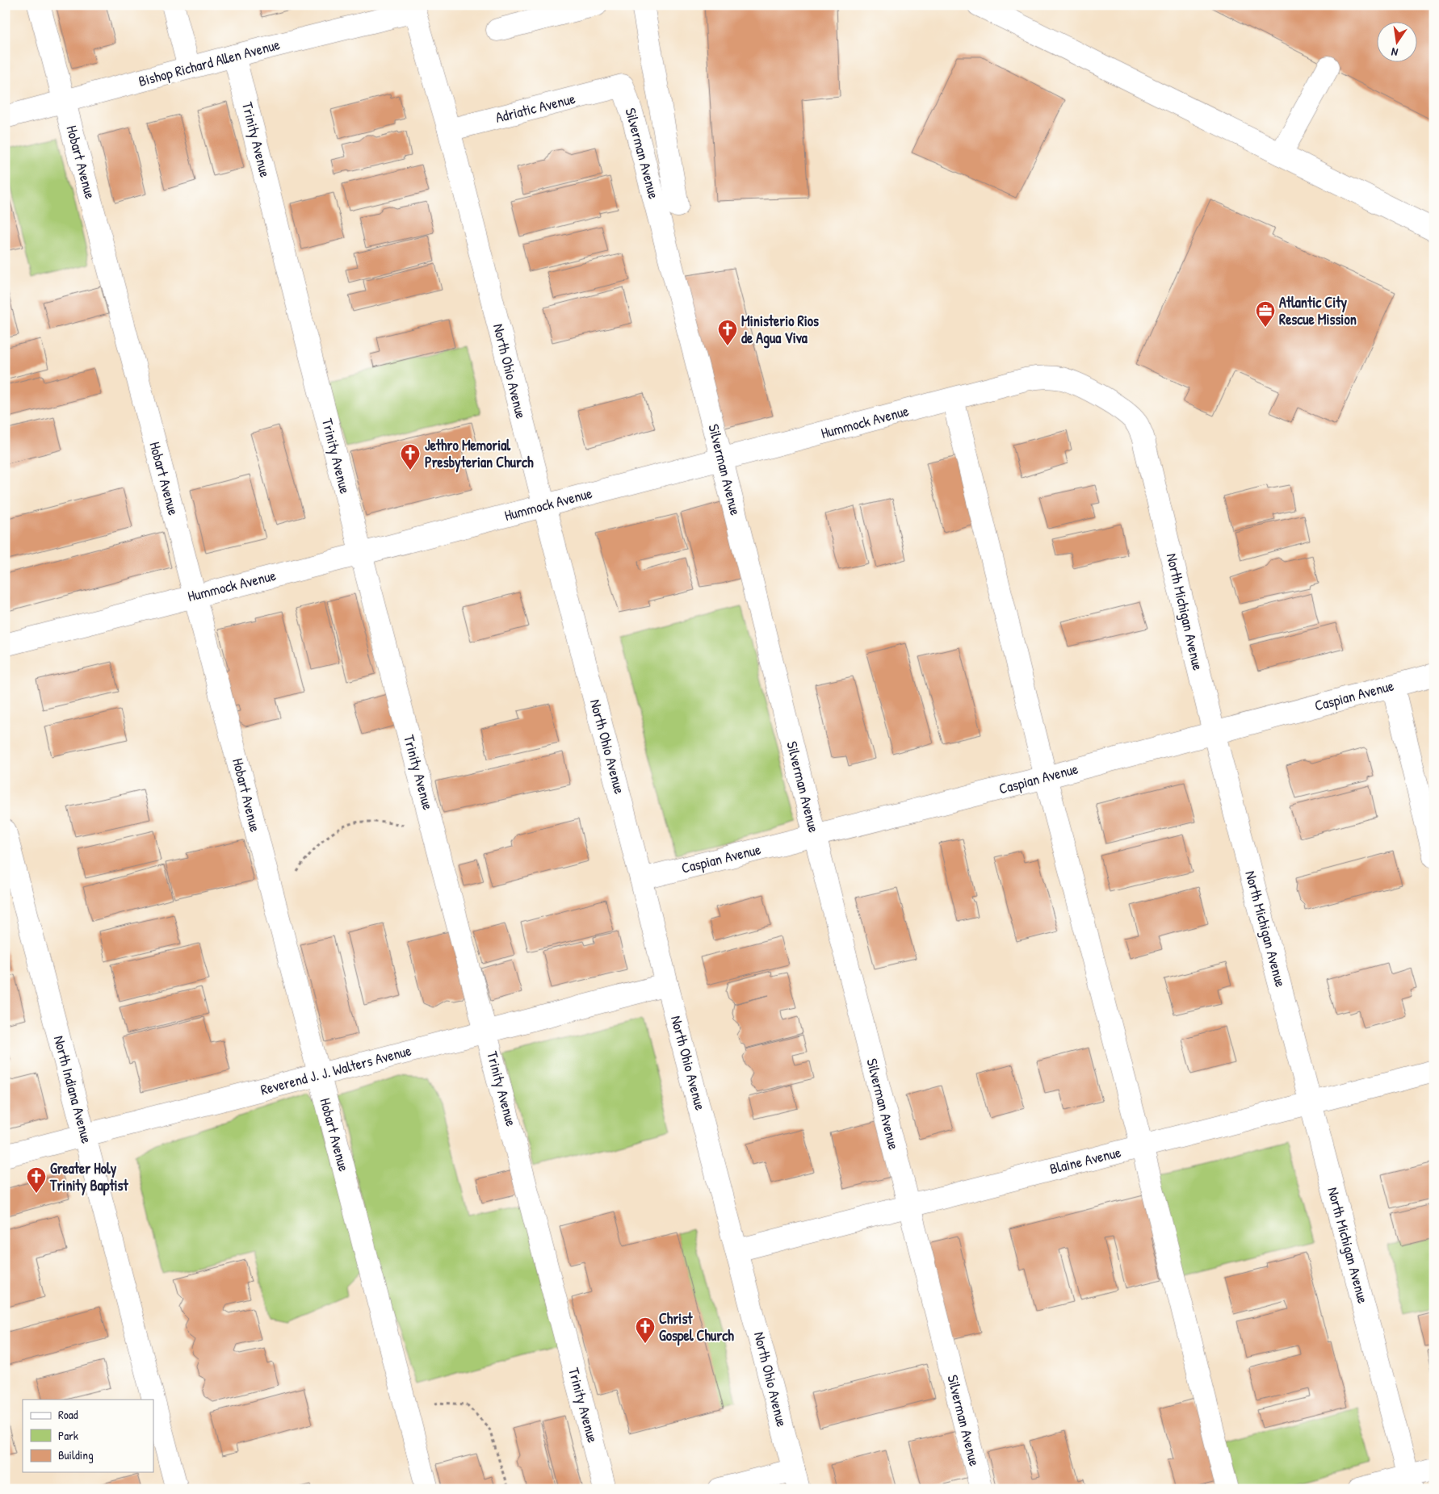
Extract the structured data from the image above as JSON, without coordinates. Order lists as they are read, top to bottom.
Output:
{
  "streets": {
    "street": [
      "Bishop Richard Allen Avenue",
      "Adriatic Avenue",
      "Trinity Avenue",
      "Silverman Avenue",
      "Hobart Avenue",
      "North Ohio Avenue",
      "Hummock Avenue",
      "North Michigan Avenue",
      "Caspian Avenue",
      "Reverend J. J. Walters Avenue",
      "North Indiana Avenue",
      "Blaine Avenue"
    ]
  },
  "crossings": [
    ["Bishop Richard Allen Avenue", "Trinity Avenue"],
    ["Bishop Richard Allen Avenue", "Hobart Avenue"],
    ["Bishop Richard Allen Avenue", "North Ohio Avenue"],
    ["Adriatic Avenue", "Silverman Avenue"],
    ["Adriatic Avenue", "North Ohio Avenue"],
    ["Trinity Avenue", "Hummock Avenue"],
    ["Trinity Avenue", "Reverend J. J. Walters Avenue"],
    ["Silverman Avenue", "Hummock Avenue"],
    ["Silverman Avenue", "Caspian Avenue"],
    ["Silverman Avenue", "Blaine Avenue"],
    ["Hobart Avenue", "Hummock Avenue"],
    ["Hobart Avenue", "Reverend J. J. Walters Avenue"],
    ["North Ohio Avenue", "Hummock Avenue"],
    ["North Ohio Avenue", "Caspian Avenue"],
    ["North Ohio Avenue", "Reverend J. J. Walters Avenue"],
    ["North Ohio Avenue", "Blaine Avenue"],
    ["Hummock Avenue", "North Michigan Avenue"],
    ["North Michigan Avenue", "Caspian Avenue"],
    ["North Michigan Avenue", "Blaine Avenue"],
    ["Reverend J. J. Walters Avenue", "North Indiana Avenue"]
  ],
  "places": {
    "office": ["Atlantic City Rescue Mission"],
    "church": [
      "Ministerio Rios de Agua Viva",
      "Jethro Memorial Presbyterian Church",
      "Greater Holy Trinity Baptist",
      "Christ Gospel Church"
    ]
  },
  "legend": ["Road", "Park", "Building"],
  "north": "bottom"
}
